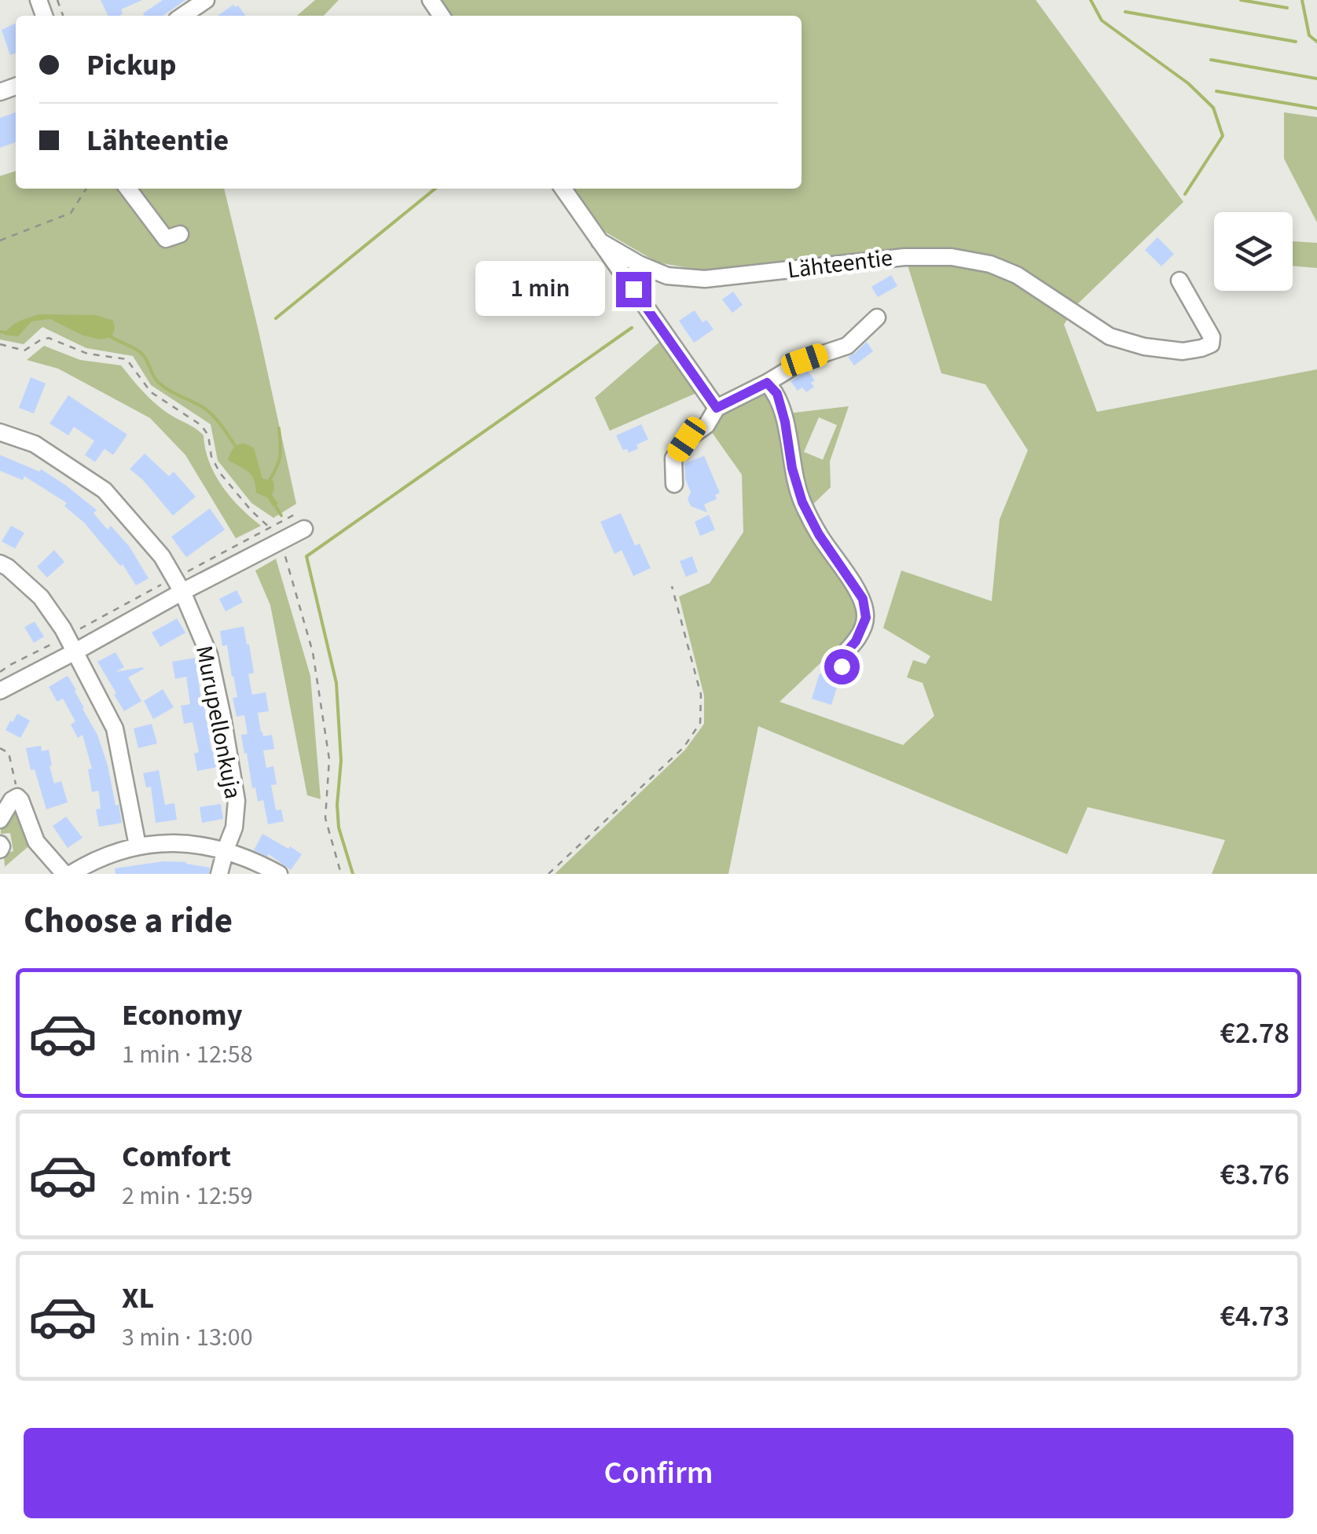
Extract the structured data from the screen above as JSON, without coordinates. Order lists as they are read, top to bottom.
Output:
{
  "streets": {
    "street": ["Lähteentie", "Murupellonkuja"]
  },
  "page": {
    "banner": ["Pickup", "Lähteentie"],
    "bubble": "1 min",
    "heading": "Choose a ride",
    "list": [
      {
        "name": "Economy",
        "note": "1 min · 12:58",
        "value": "€2.78"
      },
      {
        "name": "Comfort",
        "note": "2 min · 12:59",
        "value": "€3.76"
      },
      {
        "name": "XL",
        "note": "3 min · 13:00",
        "value": "€4.73"
      }
    ],
    "buttons": "Confirm"
  }
}
